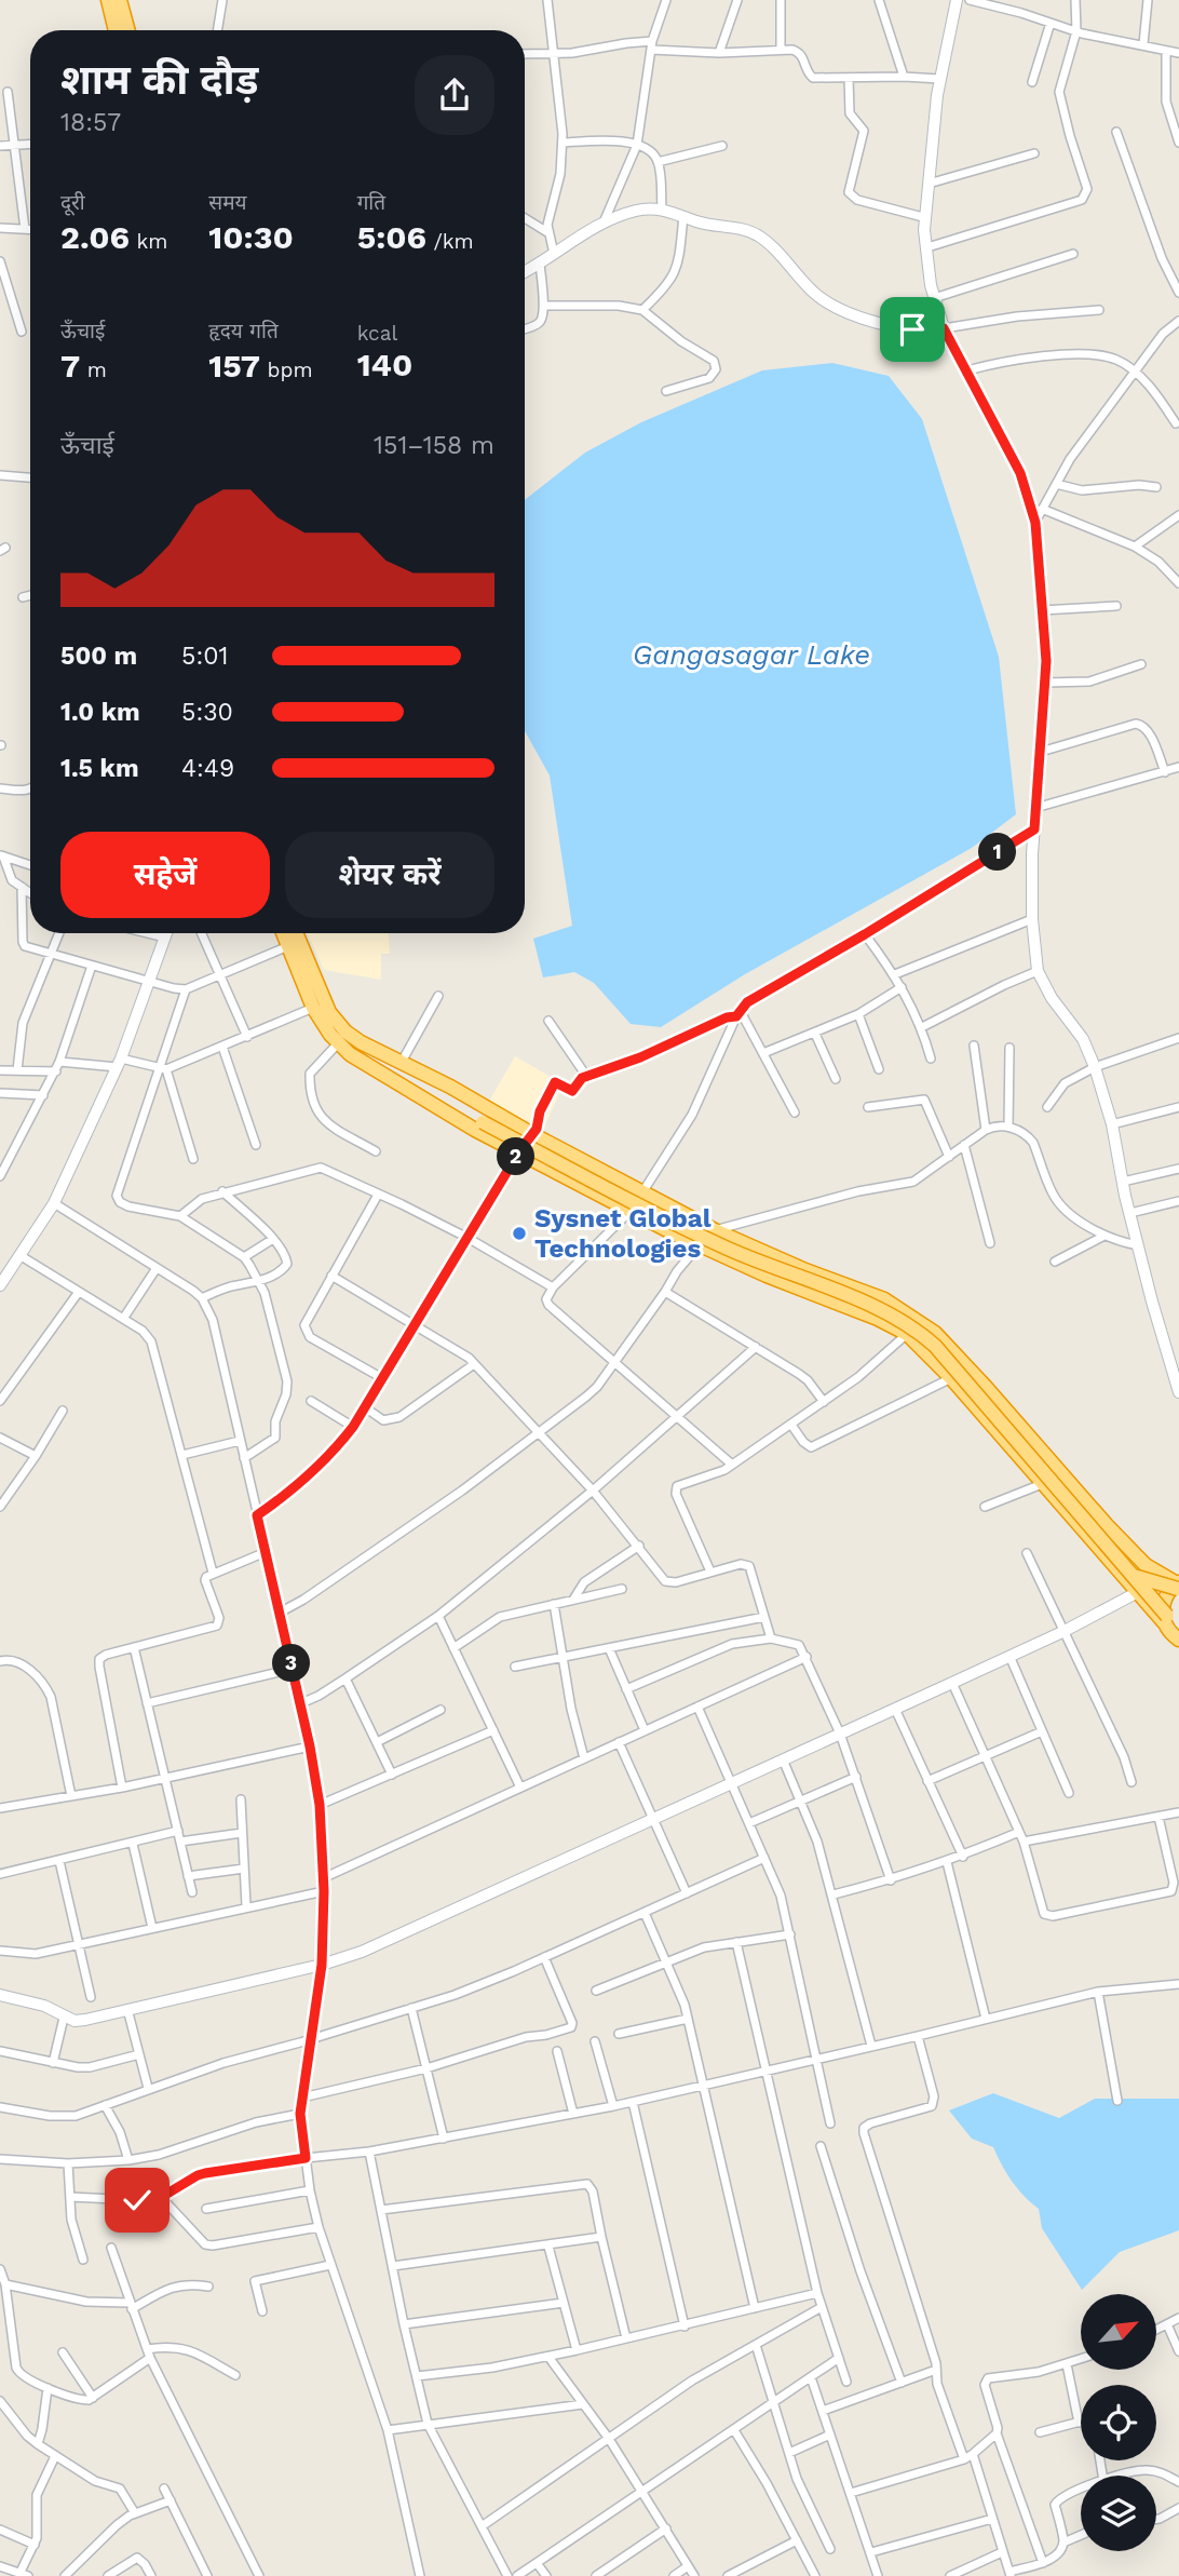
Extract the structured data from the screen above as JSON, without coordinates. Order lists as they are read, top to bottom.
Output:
{
  "water": ["Gangasagar Lake"],
  "places": ["Sysnet Global Technologies"],
  "north": "top right",
  "page": {
    "heading": ["शाम की दौड़", "18:57"],
    "stats": [
      ["दूरी", "2.06 km"],
      ["समय", "10:30"],
      ["गति", "5:06 /km"],
      ["ऊँचाई", "7 m"],
      ["हृदय गति", "157 bpm"],
      ["kcal", "140"]
    ],
    "chart": ["ऊँचाई", "151–158 m"],
    "list": [
      {
        "name": "500 m",
        "note": "5:01"
      },
      {
        "name": "1.0 km",
        "note": "5:30"
      },
      {
        "name": "1.5 km",
        "note": "4:49"
      }
    ],
    "buttons": ["सहेजें", "शेयर करें"],
    "pins": ["1", "2", "3"]
  }
}
